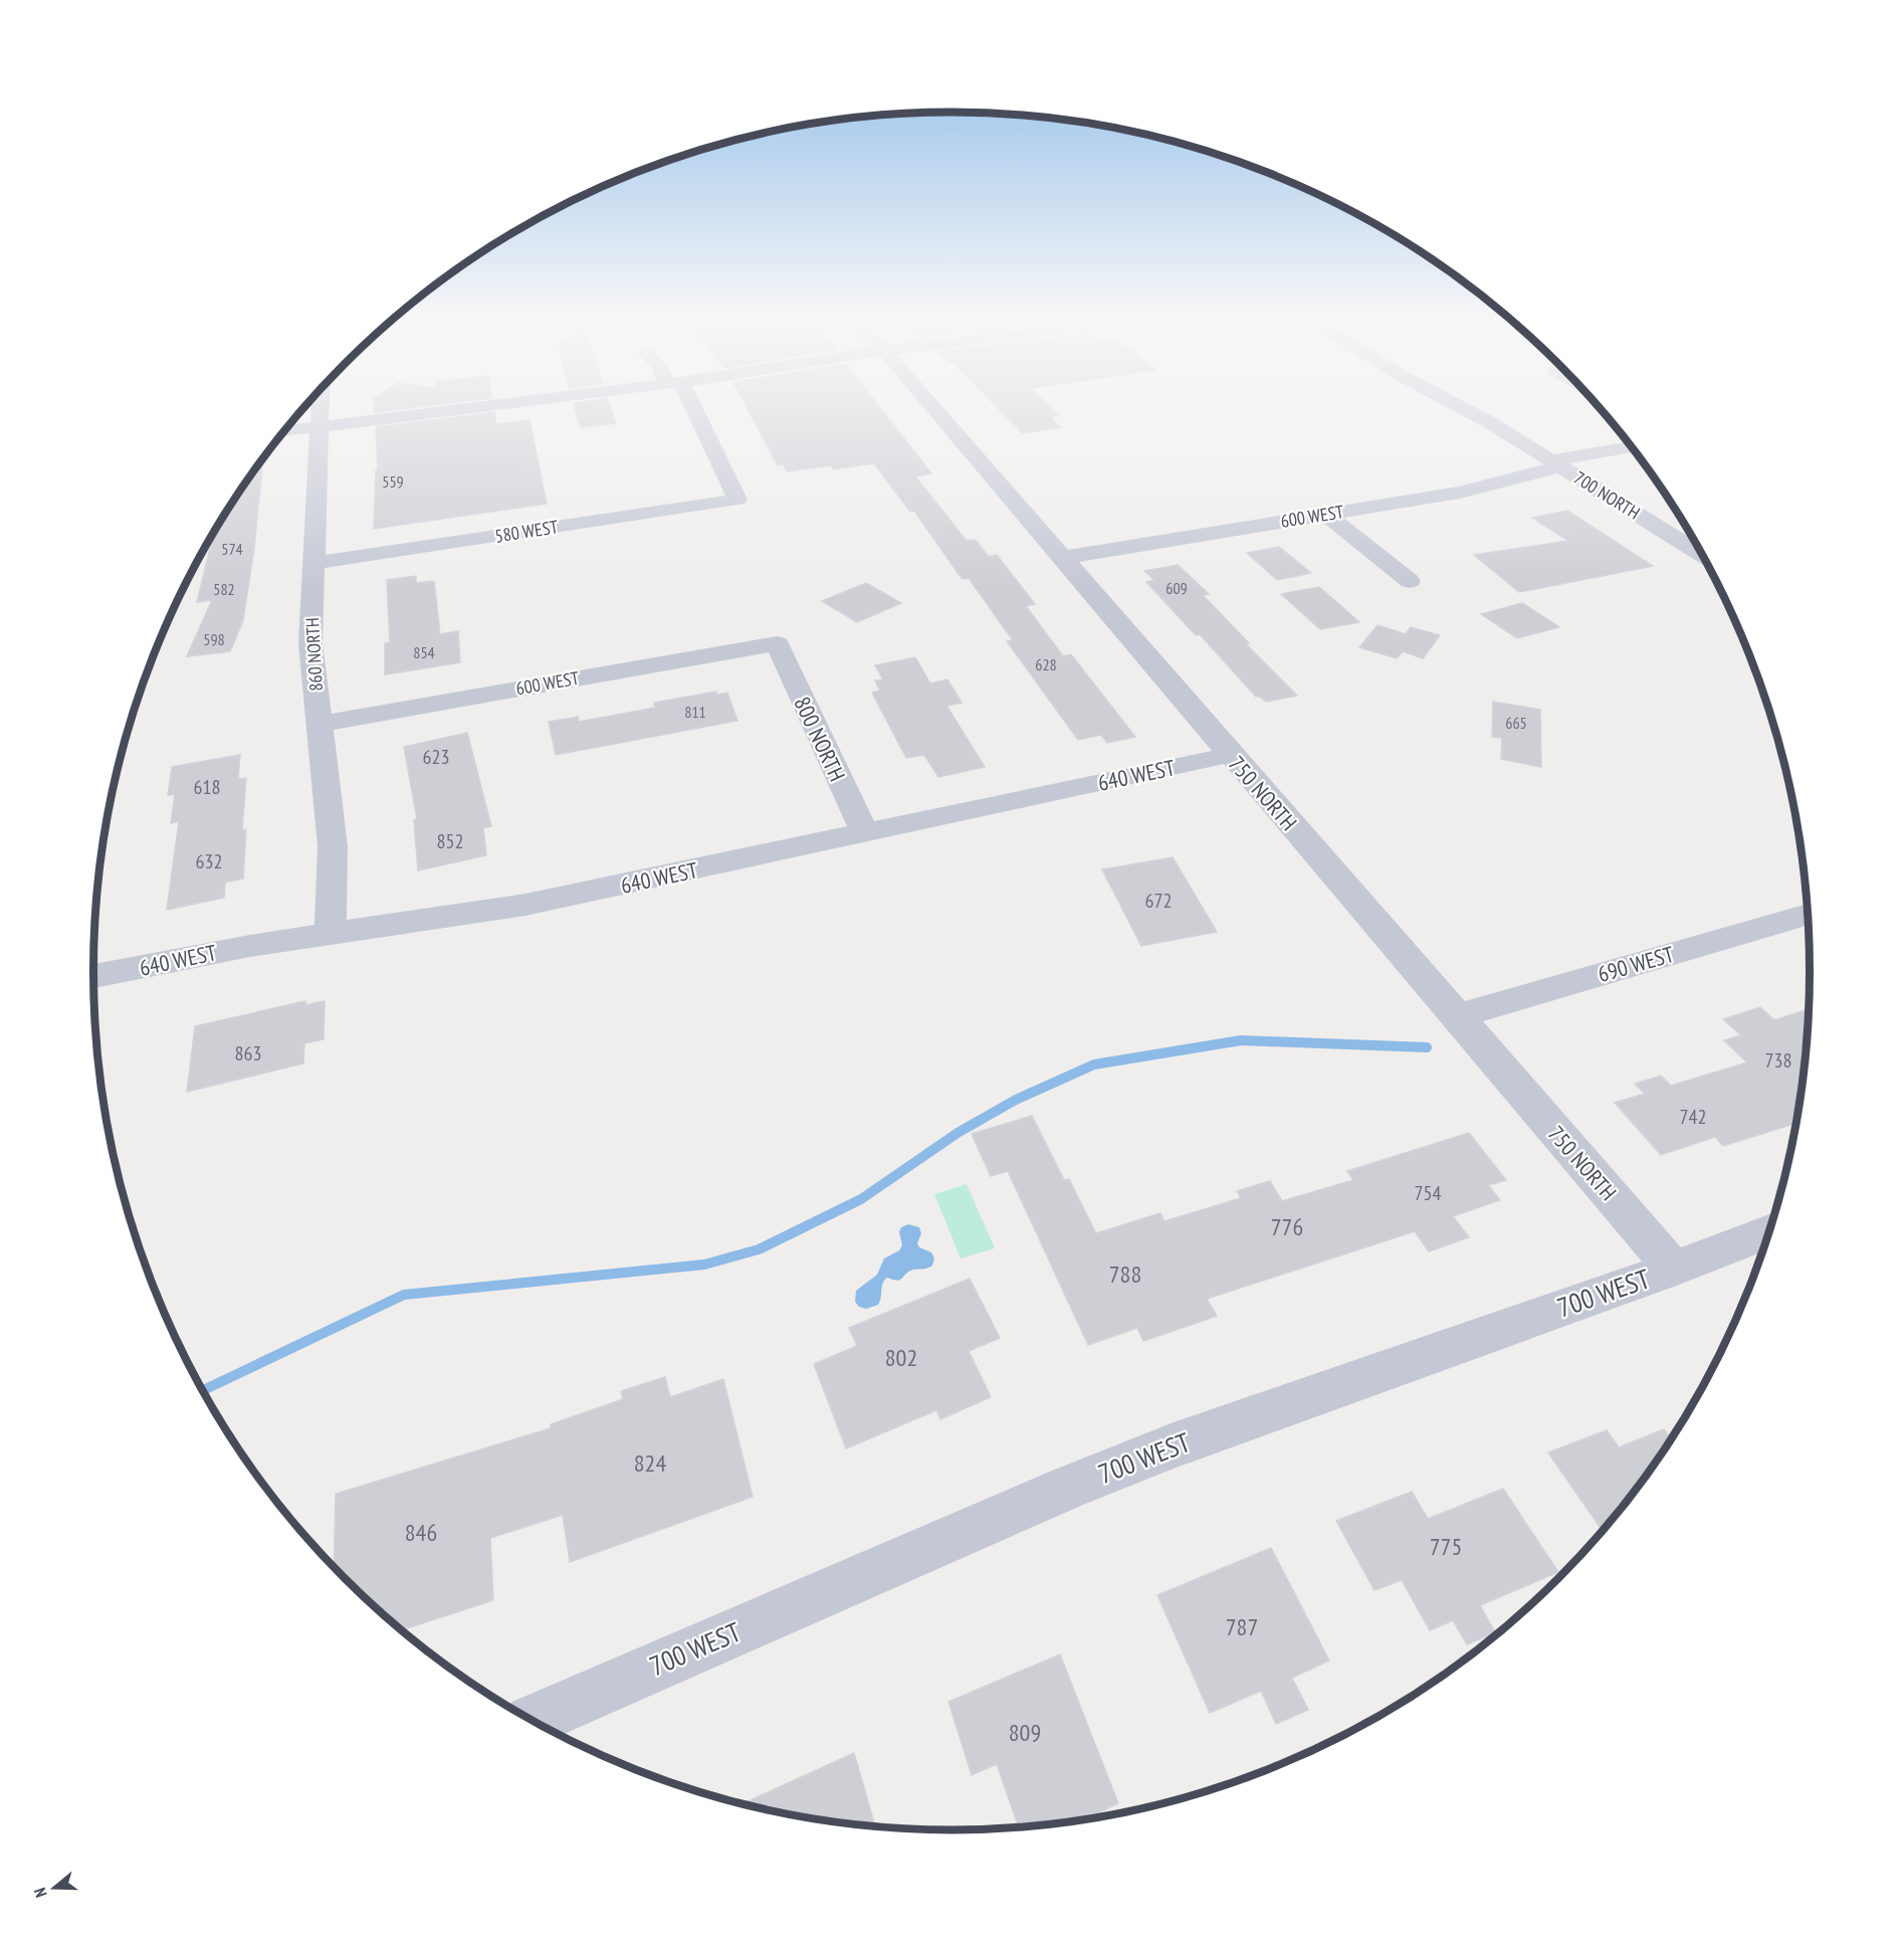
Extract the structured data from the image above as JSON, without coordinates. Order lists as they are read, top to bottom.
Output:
{
  "streets": {
    "street": [
      "700 NORTH",
      "600 WEST",
      "580 WEST",
      "860 NORTH",
      "800 NORTH",
      "640 WEST",
      "750 NORTH",
      "690 WEST",
      "700 WEST"
    ]
  },
  "crossings": [
    ["700 NORTH", "600 WEST"],
    ["600 WEST", "860 NORTH"],
    ["600 WEST", "800 NORTH"],
    ["600 WEST", "750 NORTH"],
    ["580 WEST", "860 NORTH"],
    ["860 NORTH", "640 WEST"],
    ["800 NORTH", "640 WEST"],
    ["640 WEST", "750 NORTH"],
    ["750 NORTH", "690 WEST"],
    ["750 NORTH", "700 WEST"]
  ],
  "house_numbers": [
    "559",
    "574",
    "609",
    "582",
    "598",
    "854",
    "628",
    "811",
    "665",
    "623",
    "618",
    "852",
    "632",
    "672",
    "863",
    "738",
    "742",
    "754",
    "776",
    "788",
    "802",
    "824",
    "846",
    "775",
    "787",
    "809"
  ],
  "north": "left"
}
